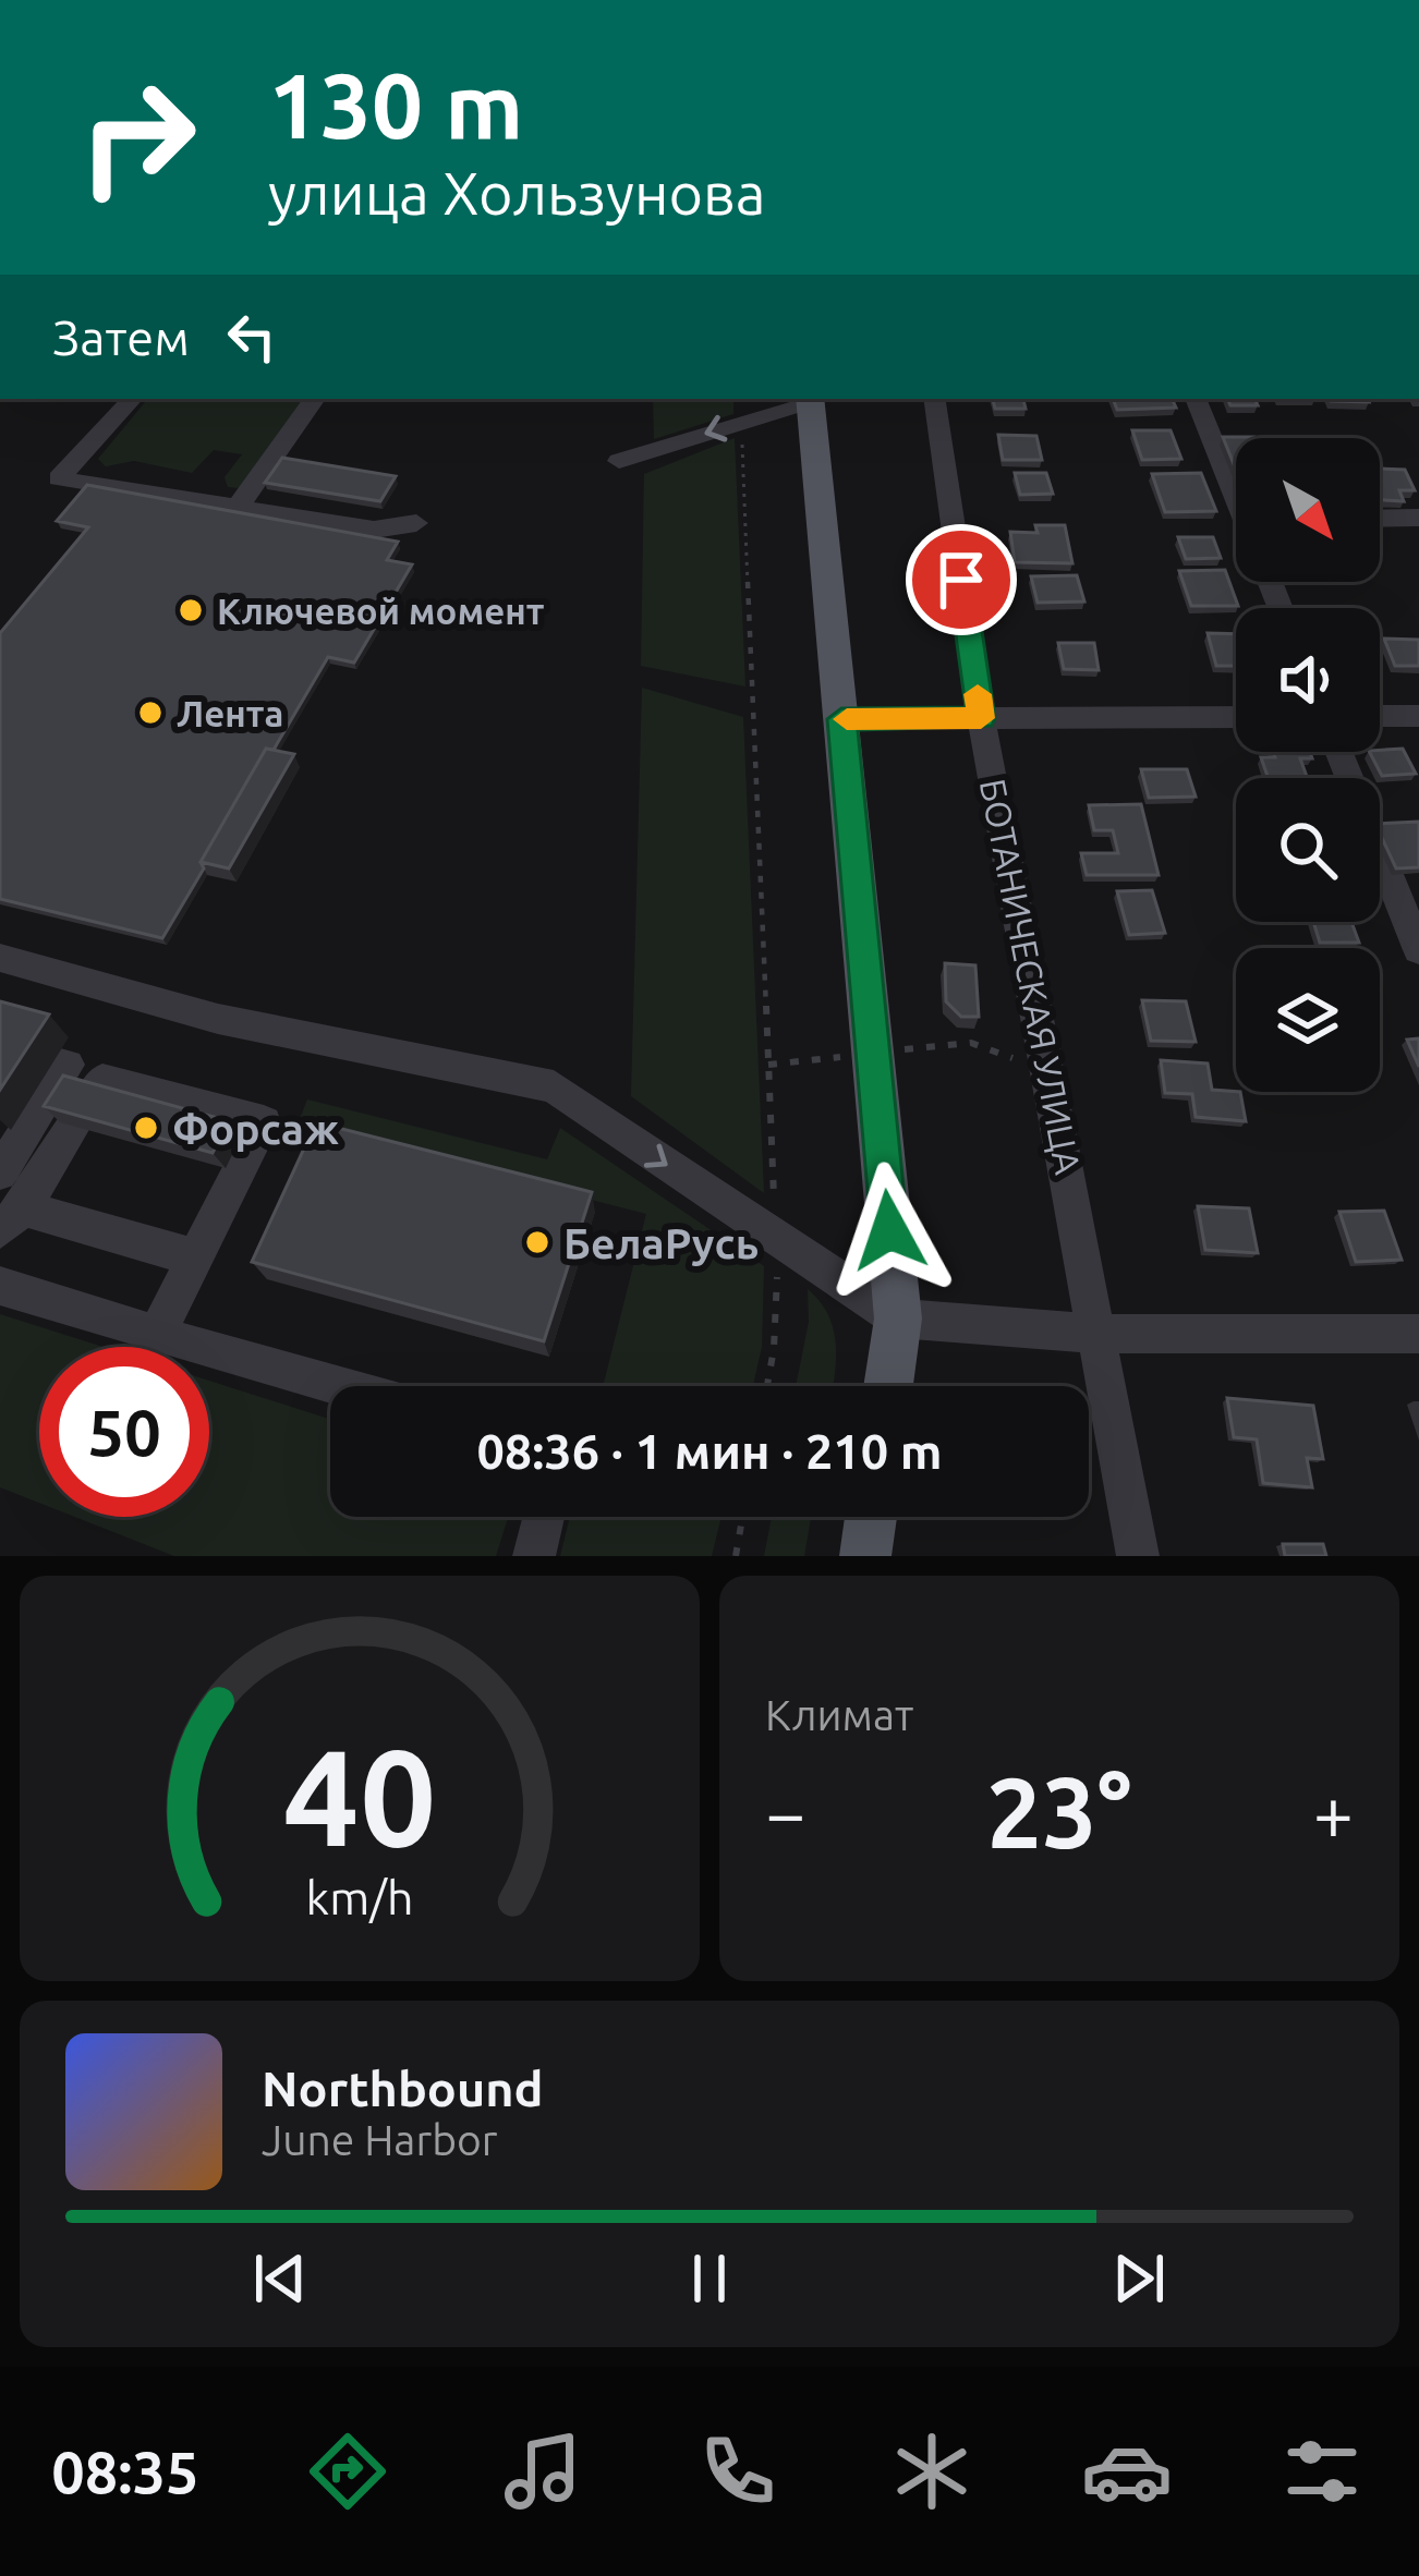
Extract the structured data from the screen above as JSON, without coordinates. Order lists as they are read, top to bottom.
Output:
{
  "streets": {
    "street": ["БОТАНИЧЕСКАЯ УЛИЦА"]
  },
  "places": [
    "Ключевой момент",
    "Лента",
    "Форсаж",
    "БелаРусь"
  ],
  "north": "bottom right",
  "page": {
    "turn": ["130 m", "улица Хользунова"],
    "then": "Затем",
    "limit": "50",
    "trip": "08:36 · 1 мин · 210 m",
    "tile": "Климат",
    "heat": ["−", "23°", "+"],
    "song": ["Northbound", "June Harbor"],
    "tabs": "08:35",
    "gauge": ["40", "km/h"]
  }
}
